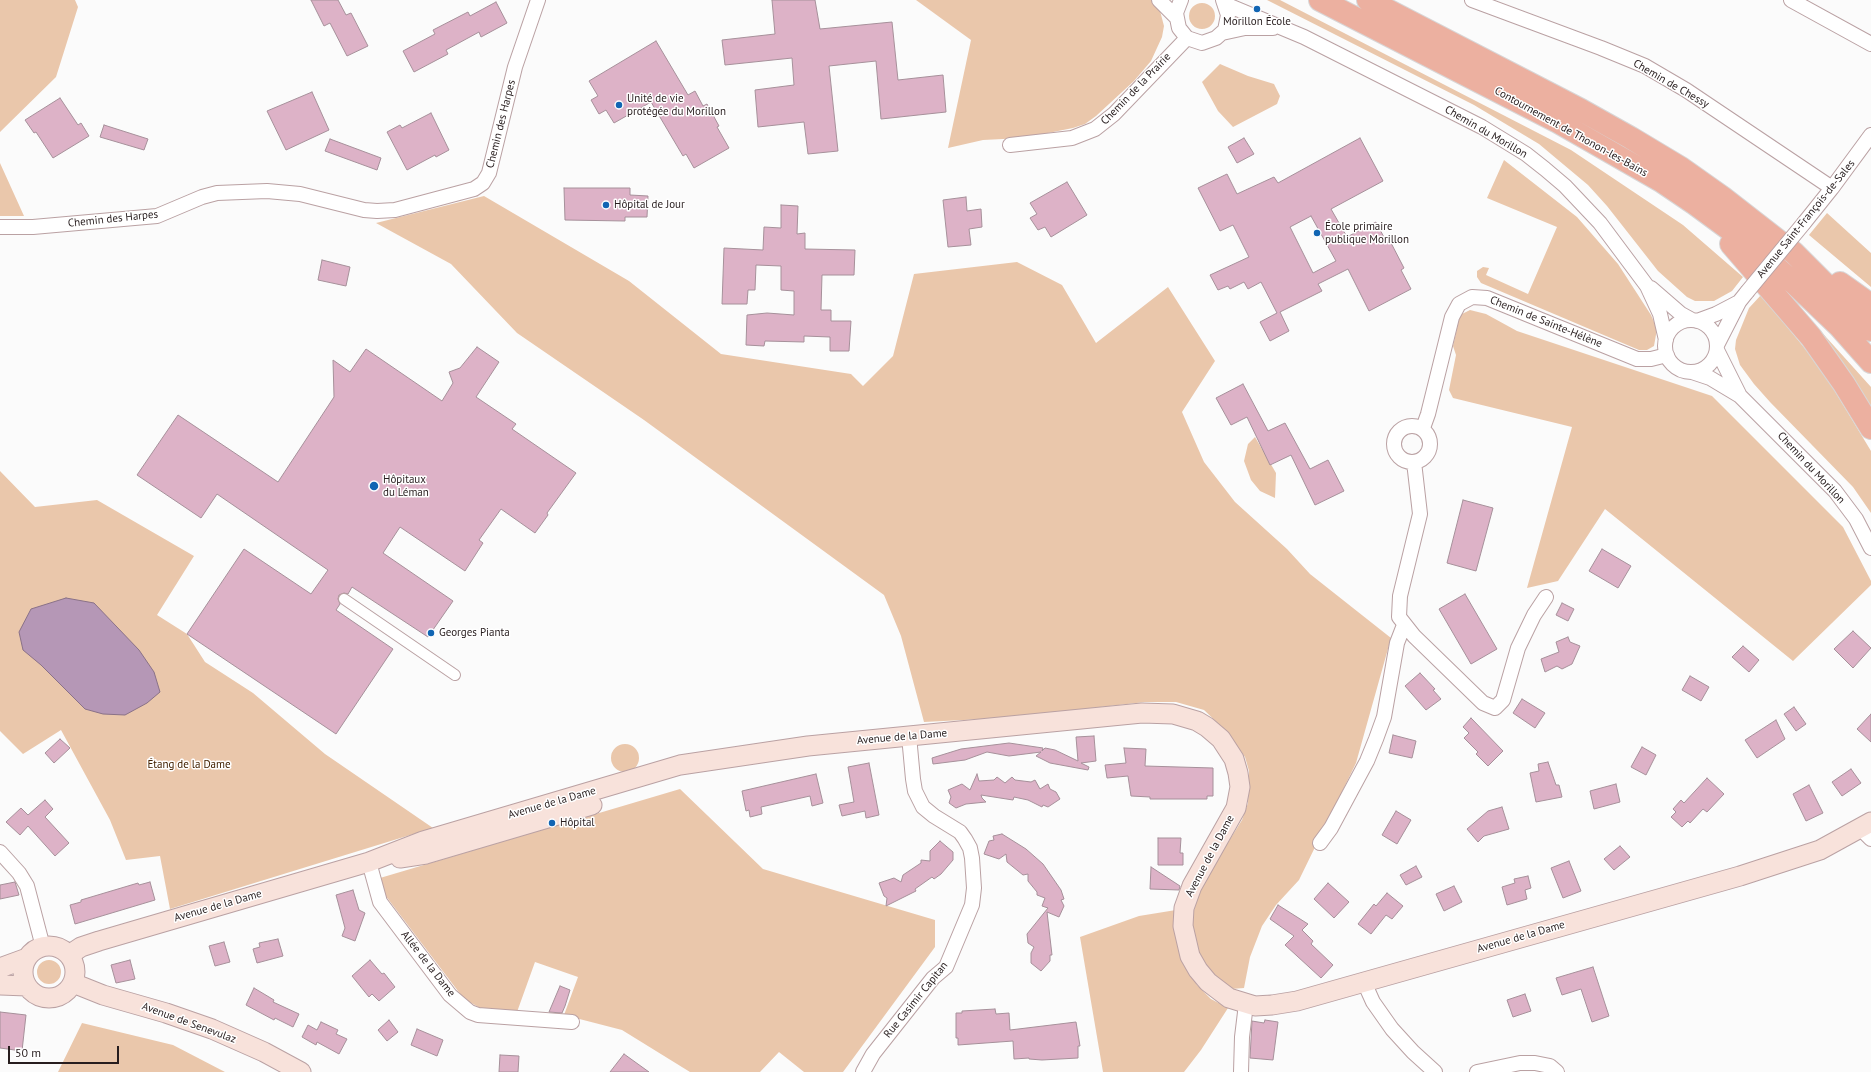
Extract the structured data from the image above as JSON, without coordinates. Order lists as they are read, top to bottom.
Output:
{
  "streets": {
    "highway": ["Contournement de Thonon-les-Bains"],
    "main road": ["Avenue de la Dame", "Avenue de Senevulaz"],
    "street": [
      "Chemin de Chessy",
      "Chemin de la Prairie",
      "Chemin des Harpes",
      "Chemin du Morillon",
      "Avenue Saint-François-de-Sales",
      "Chemin de Sainte-Hélène",
      "Allée de la Dame",
      "Rue Casimir Capitan"
    ]
  },
  "crossings": [
    ["Chemin de Chessy", "Avenue Saint-François-de-Sales"],
    ["Chemin de la Prairie", "Chemin du Morillon"],
    ["Chemin du Morillon", "Avenue Saint-François-de-Sales"],
    ["Chemin du Morillon", "Chemin de Sainte-Hélène"],
    ["Avenue Saint-François-de-Sales", "Chemin de Sainte-Hélène"],
    ["Avenue de la Dame", "Allée de la Dame"],
    ["Avenue de la Dame", "Rue Casimir Capitan"],
    ["Avenue de la Dame", "Avenue de Senevulaz"]
  ],
  "parks": ["Étang de la Dame"],
  "places": [
    "Morillon École",
    "Unité de vie protégée du Morillon",
    "Hôpital de Jour",
    "École primaire publique Morillon",
    "Hôpitaux du Léman",
    "Georges Pianta",
    "Hôpital"
  ],
  "scale_bar": "50 m"
}
